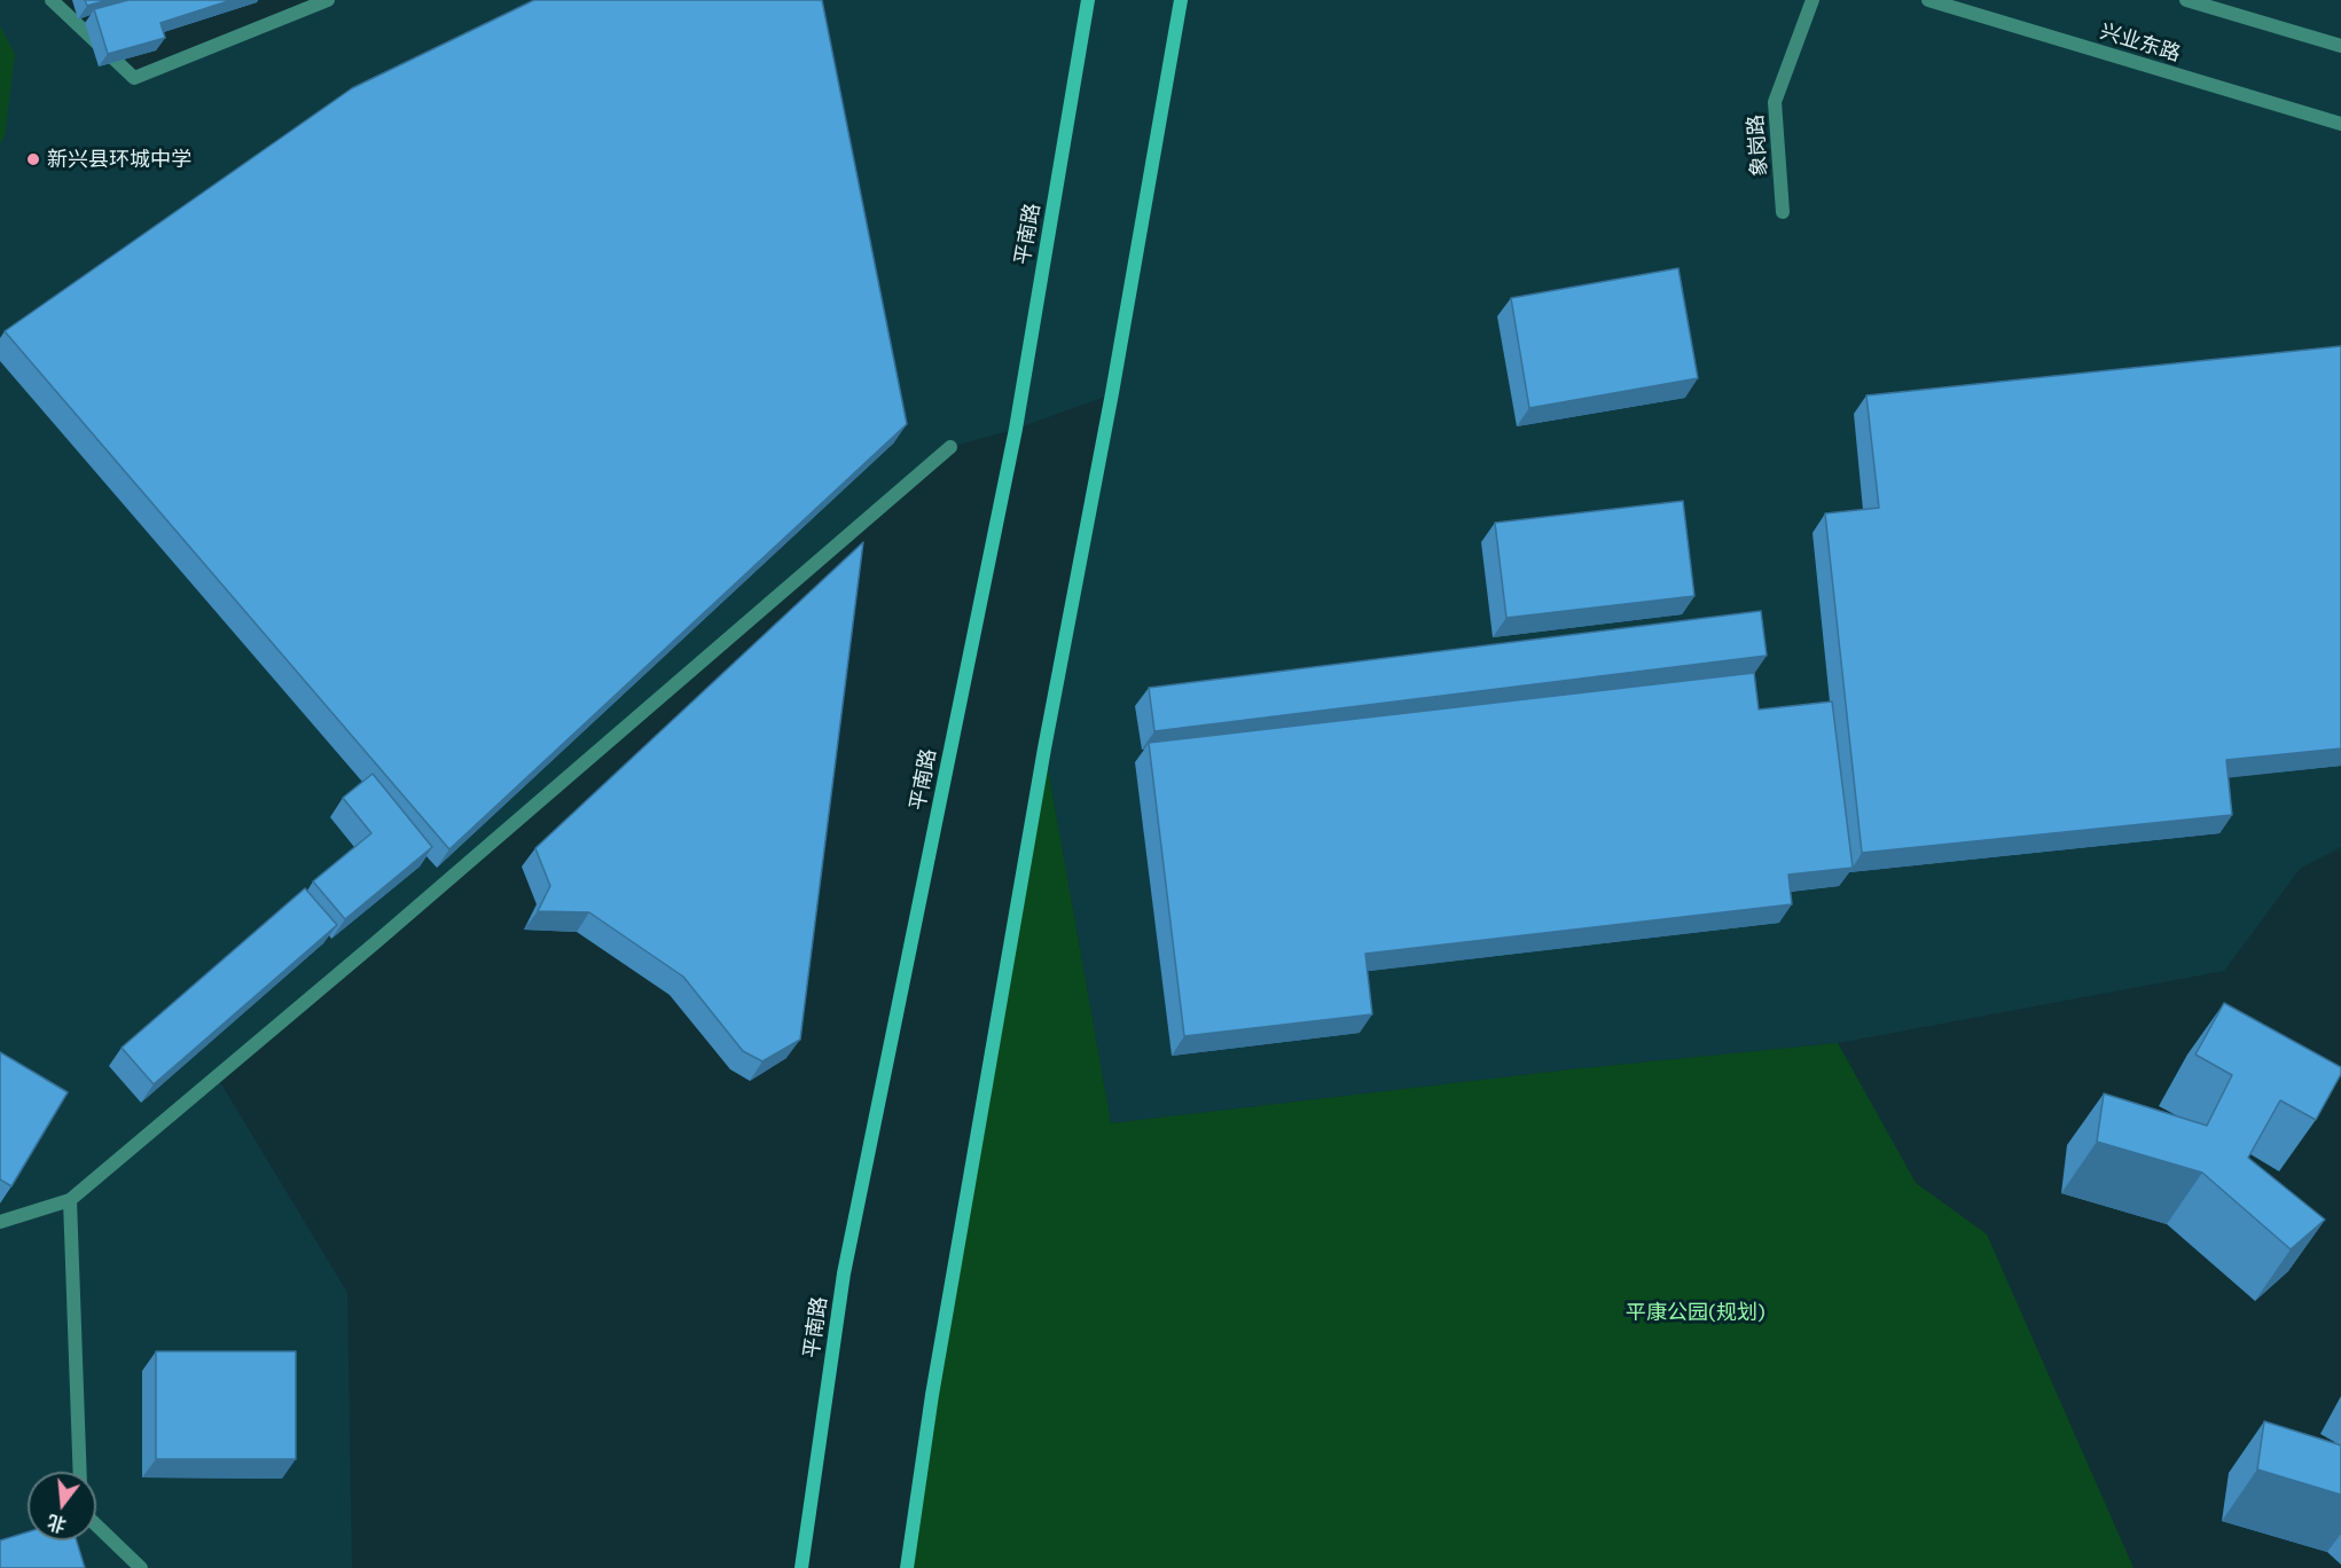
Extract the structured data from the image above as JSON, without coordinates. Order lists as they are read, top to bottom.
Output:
{
  "streets": {
    "main road": ["平南路"],
    "street": ["兴业东路", "象岗路"]
  },
  "parks": ["平康公园(规划)"],
  "places": ["新兴县环城中学"],
  "north": "bottom"
}
